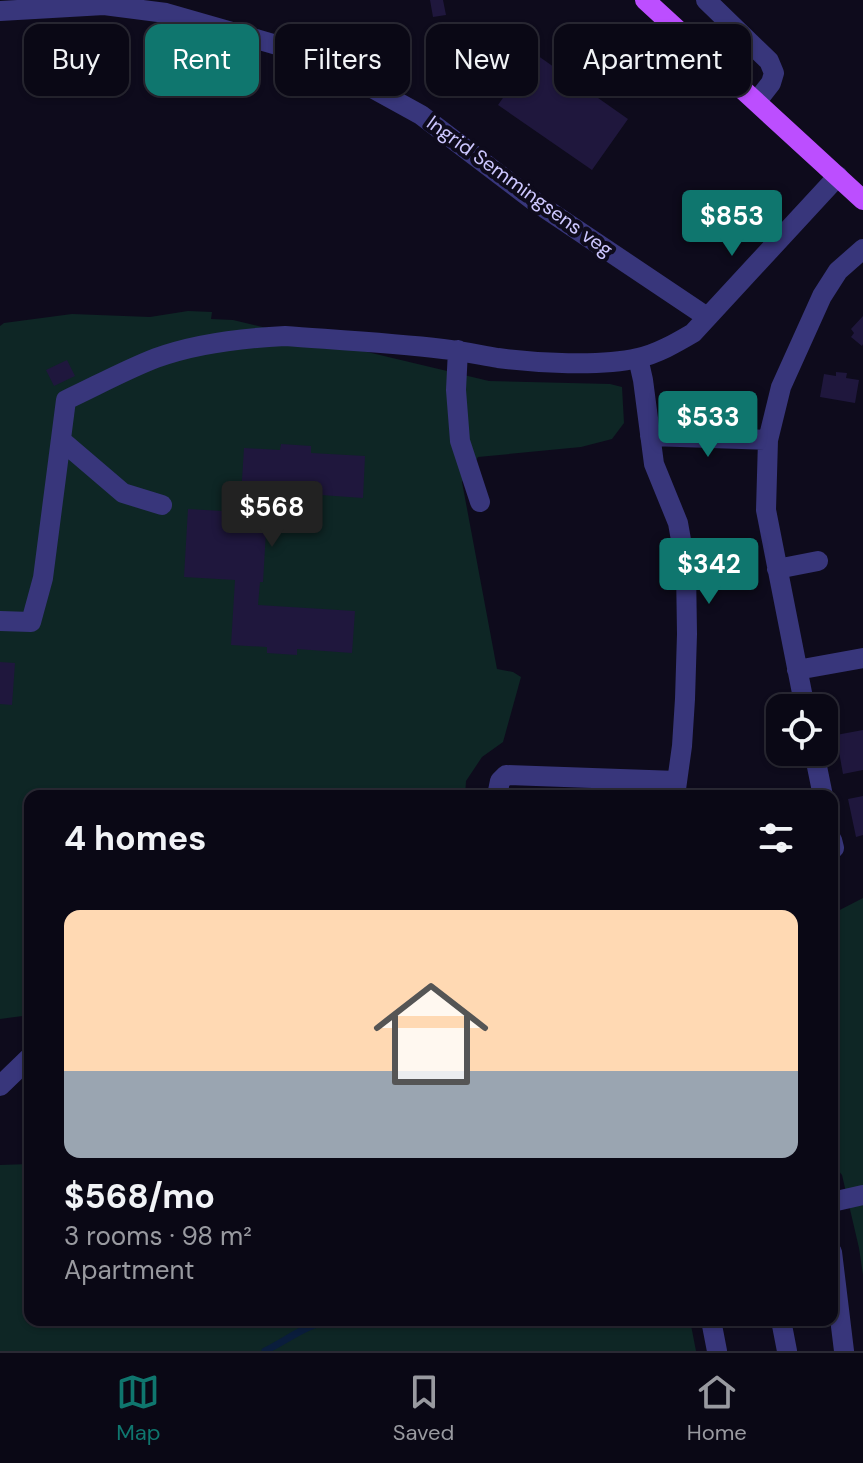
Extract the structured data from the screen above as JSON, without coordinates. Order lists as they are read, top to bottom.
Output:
{
  "streets": {
    "street": ["Ingrid Semmingsens veg"]
  },
  "page": {
    "chip": [
      "Buy",
      "Rent",
      "Filters",
      "New",
      "Apartment"
    ],
    "price": [
      "$853",
      "$533",
      "$568",
      "$342"
    ],
    "heading": "4 homes",
    "list": [
      {
        "name": "$568/mo",
        "note": "3 rooms · 98 m² · Apartment"
      }
    ],
    "tabs": ["Map", "Saved", "Home"]
  }
}
